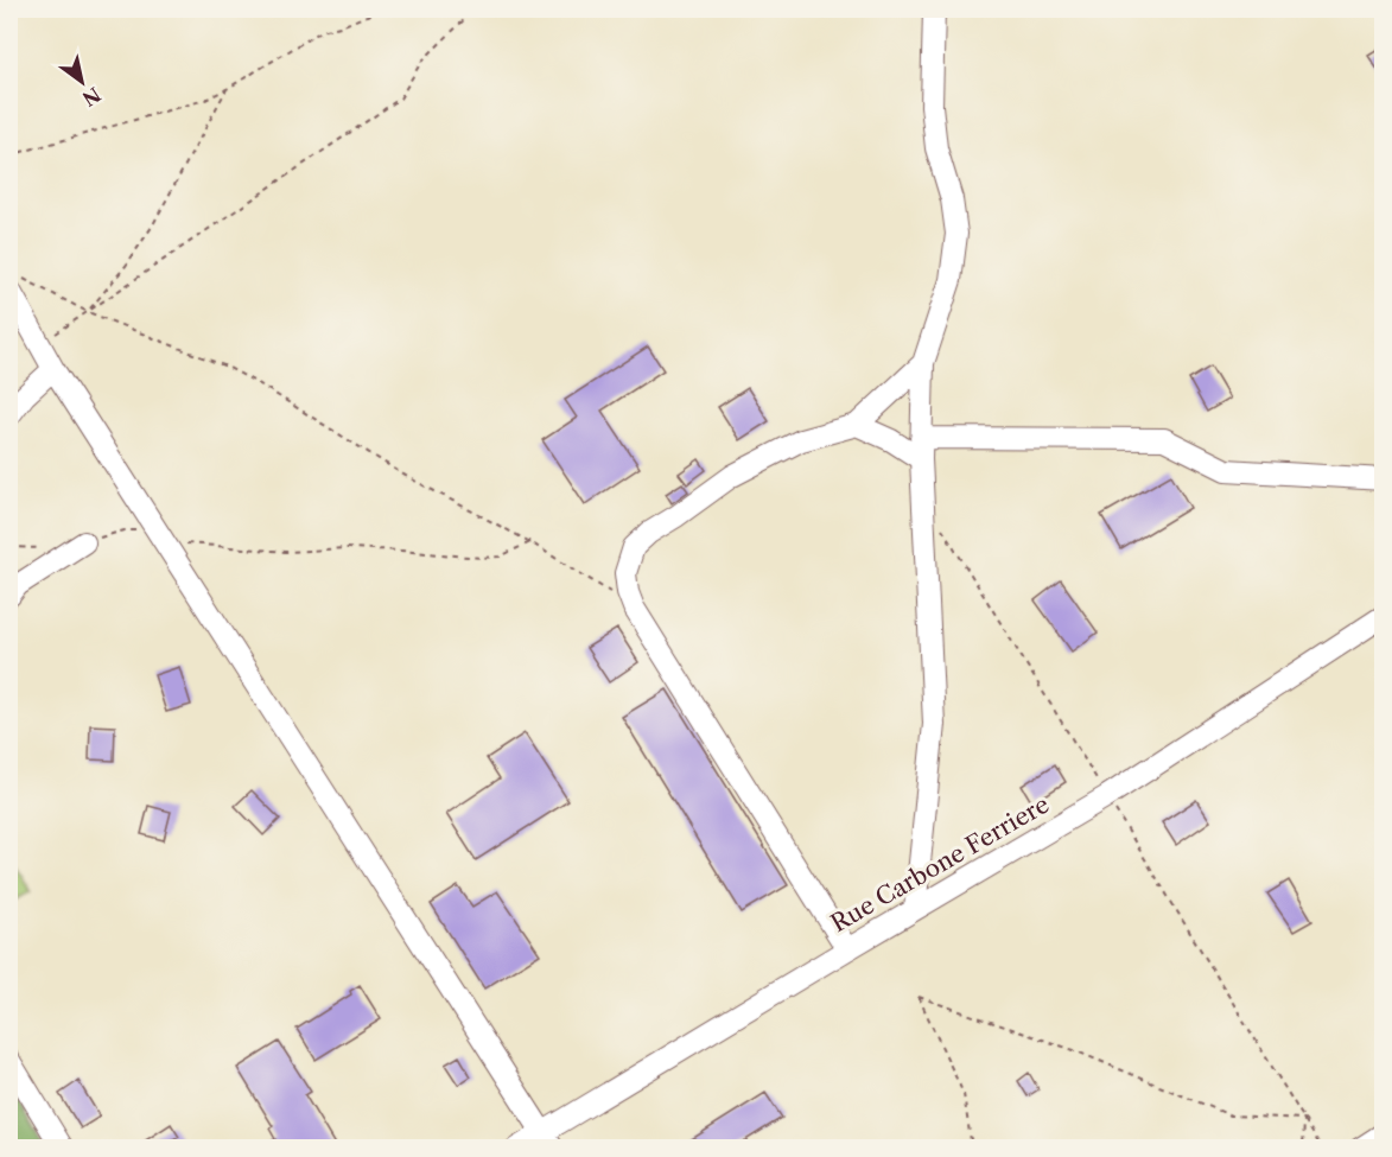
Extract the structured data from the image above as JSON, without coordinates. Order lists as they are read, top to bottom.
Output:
{
  "streets": {
    "street": ["Rue Carbone Ferriere"]
  },
  "north": "bottom right"
}
